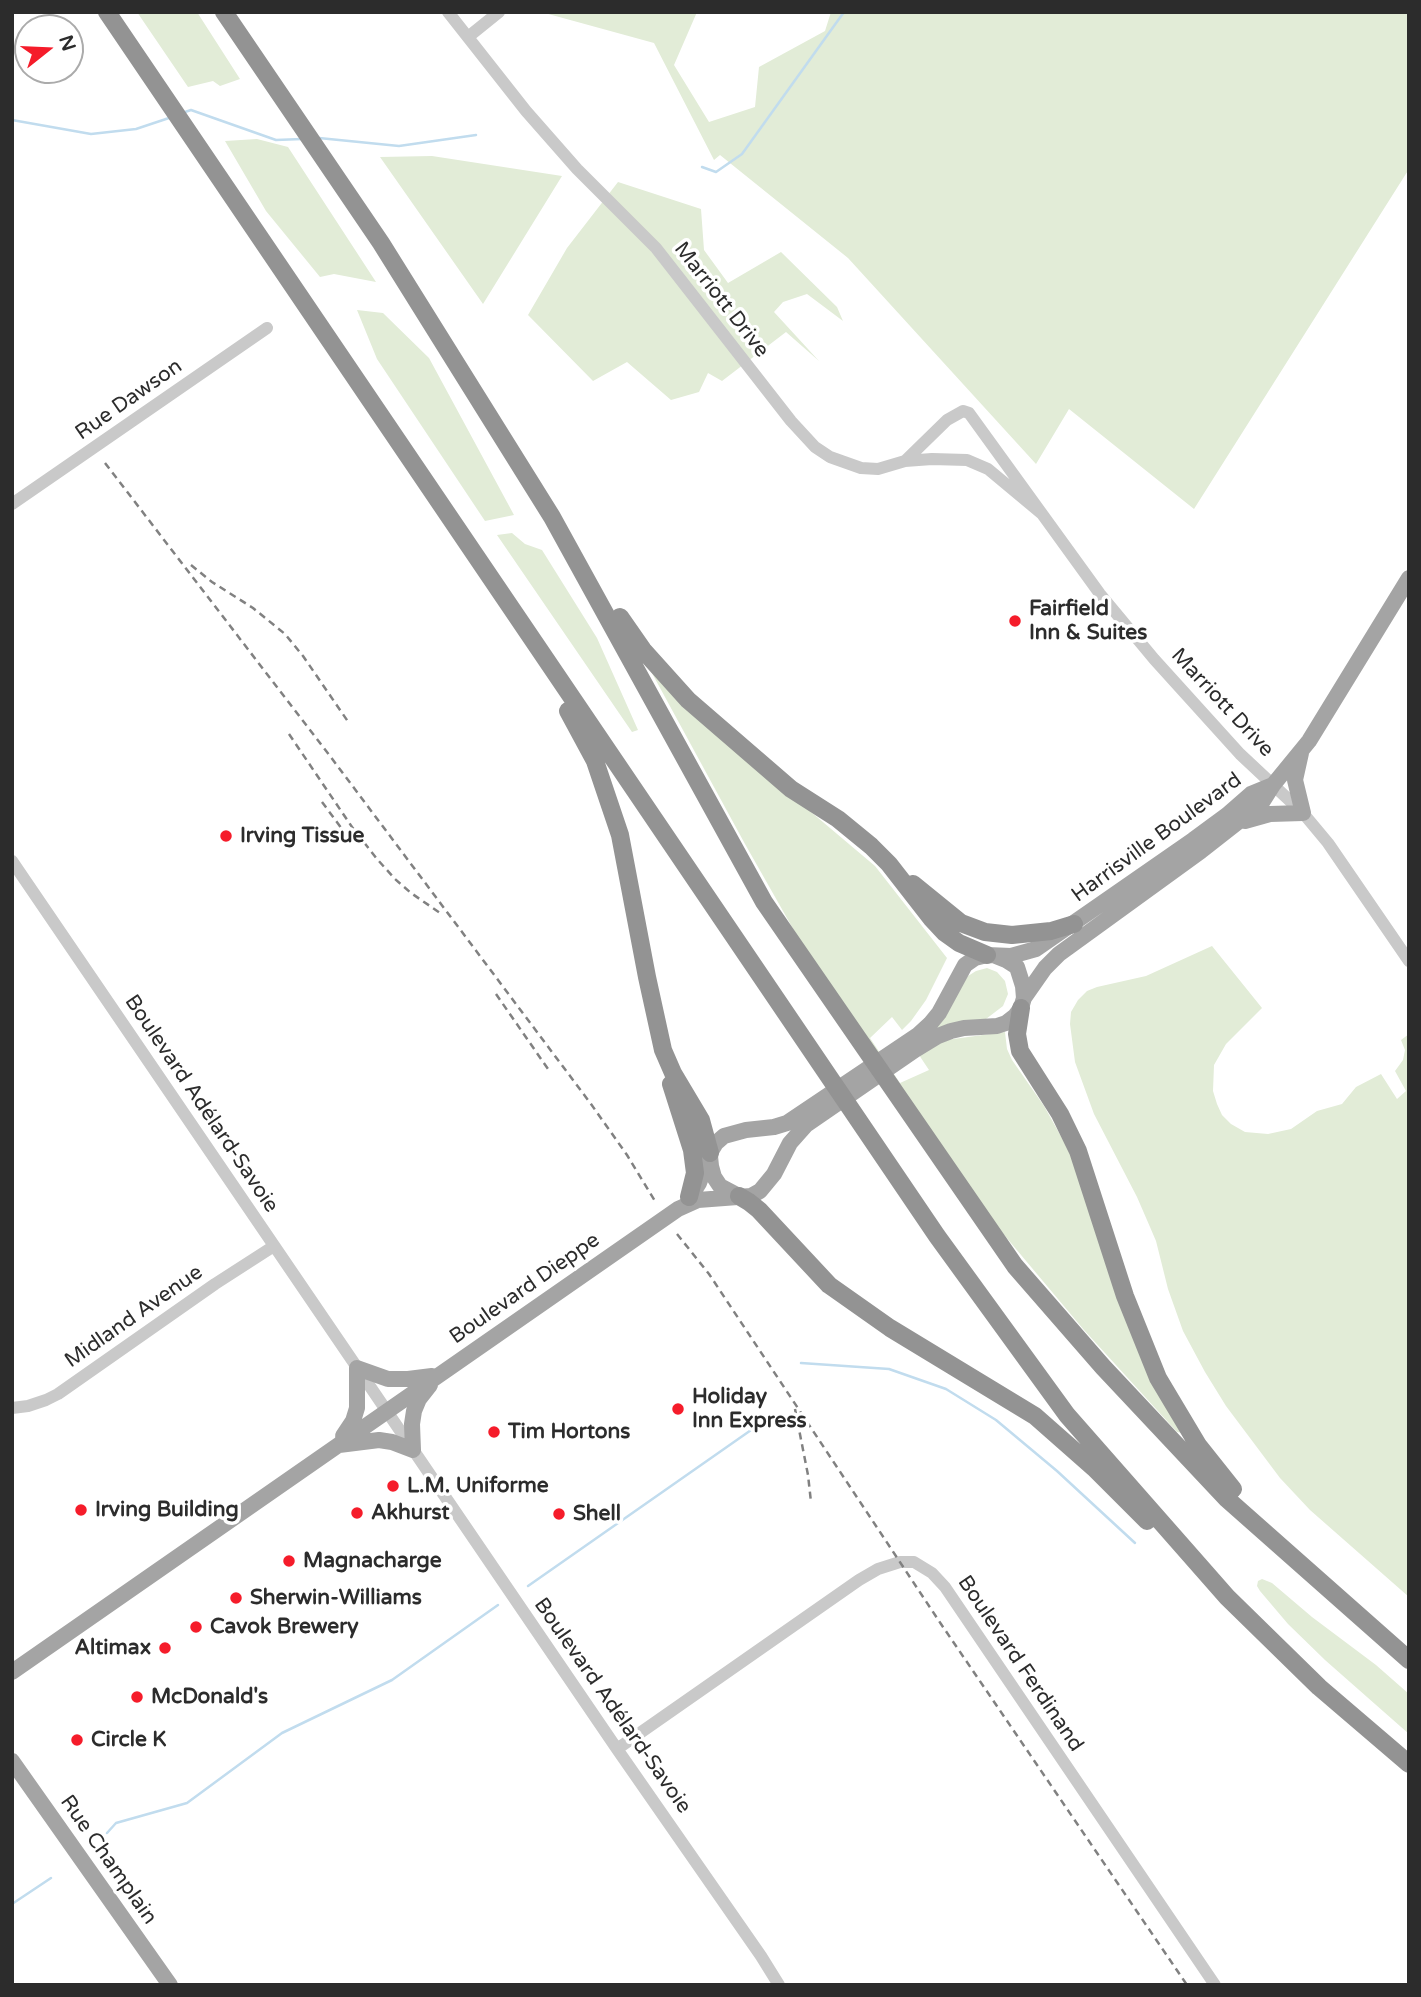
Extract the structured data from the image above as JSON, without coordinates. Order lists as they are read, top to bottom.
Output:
{
  "streets": {
    "main road": ["Harrisville Boulevard", "Boulevard Dieppe", "Rue Champlain"],
    "street": [
      "Marriott Drive",
      "Rue Dawson",
      "Boulevard Adélard-Savoie",
      "Midland Avenue",
      "Boulevard Ferdinand"
    ]
  },
  "crossings": [
    ["Marriott Drive", "Harrisville Boulevard"],
    ["Boulevard Adélard-Savoie", "Boulevard Dieppe"],
    ["Boulevard Adélard-Savoie", "Midland Avenue"],
    ["Boulevard Adélard-Savoie", "Boulevard Ferdinand"]
  ],
  "places": [
    "Fairfield Inn & Suites",
    "Irving Tissue",
    "Holiday Inn Express",
    "Tim Hortons",
    "L.M. Uniforme",
    "Irving Building",
    "Akhurst",
    "Shell",
    "Magnacharge",
    "Sherwin-Williams",
    "Cavok Brewery",
    "Altimax",
    "McDonald's",
    "Circle K"
  ],
  "north": "right"
}
